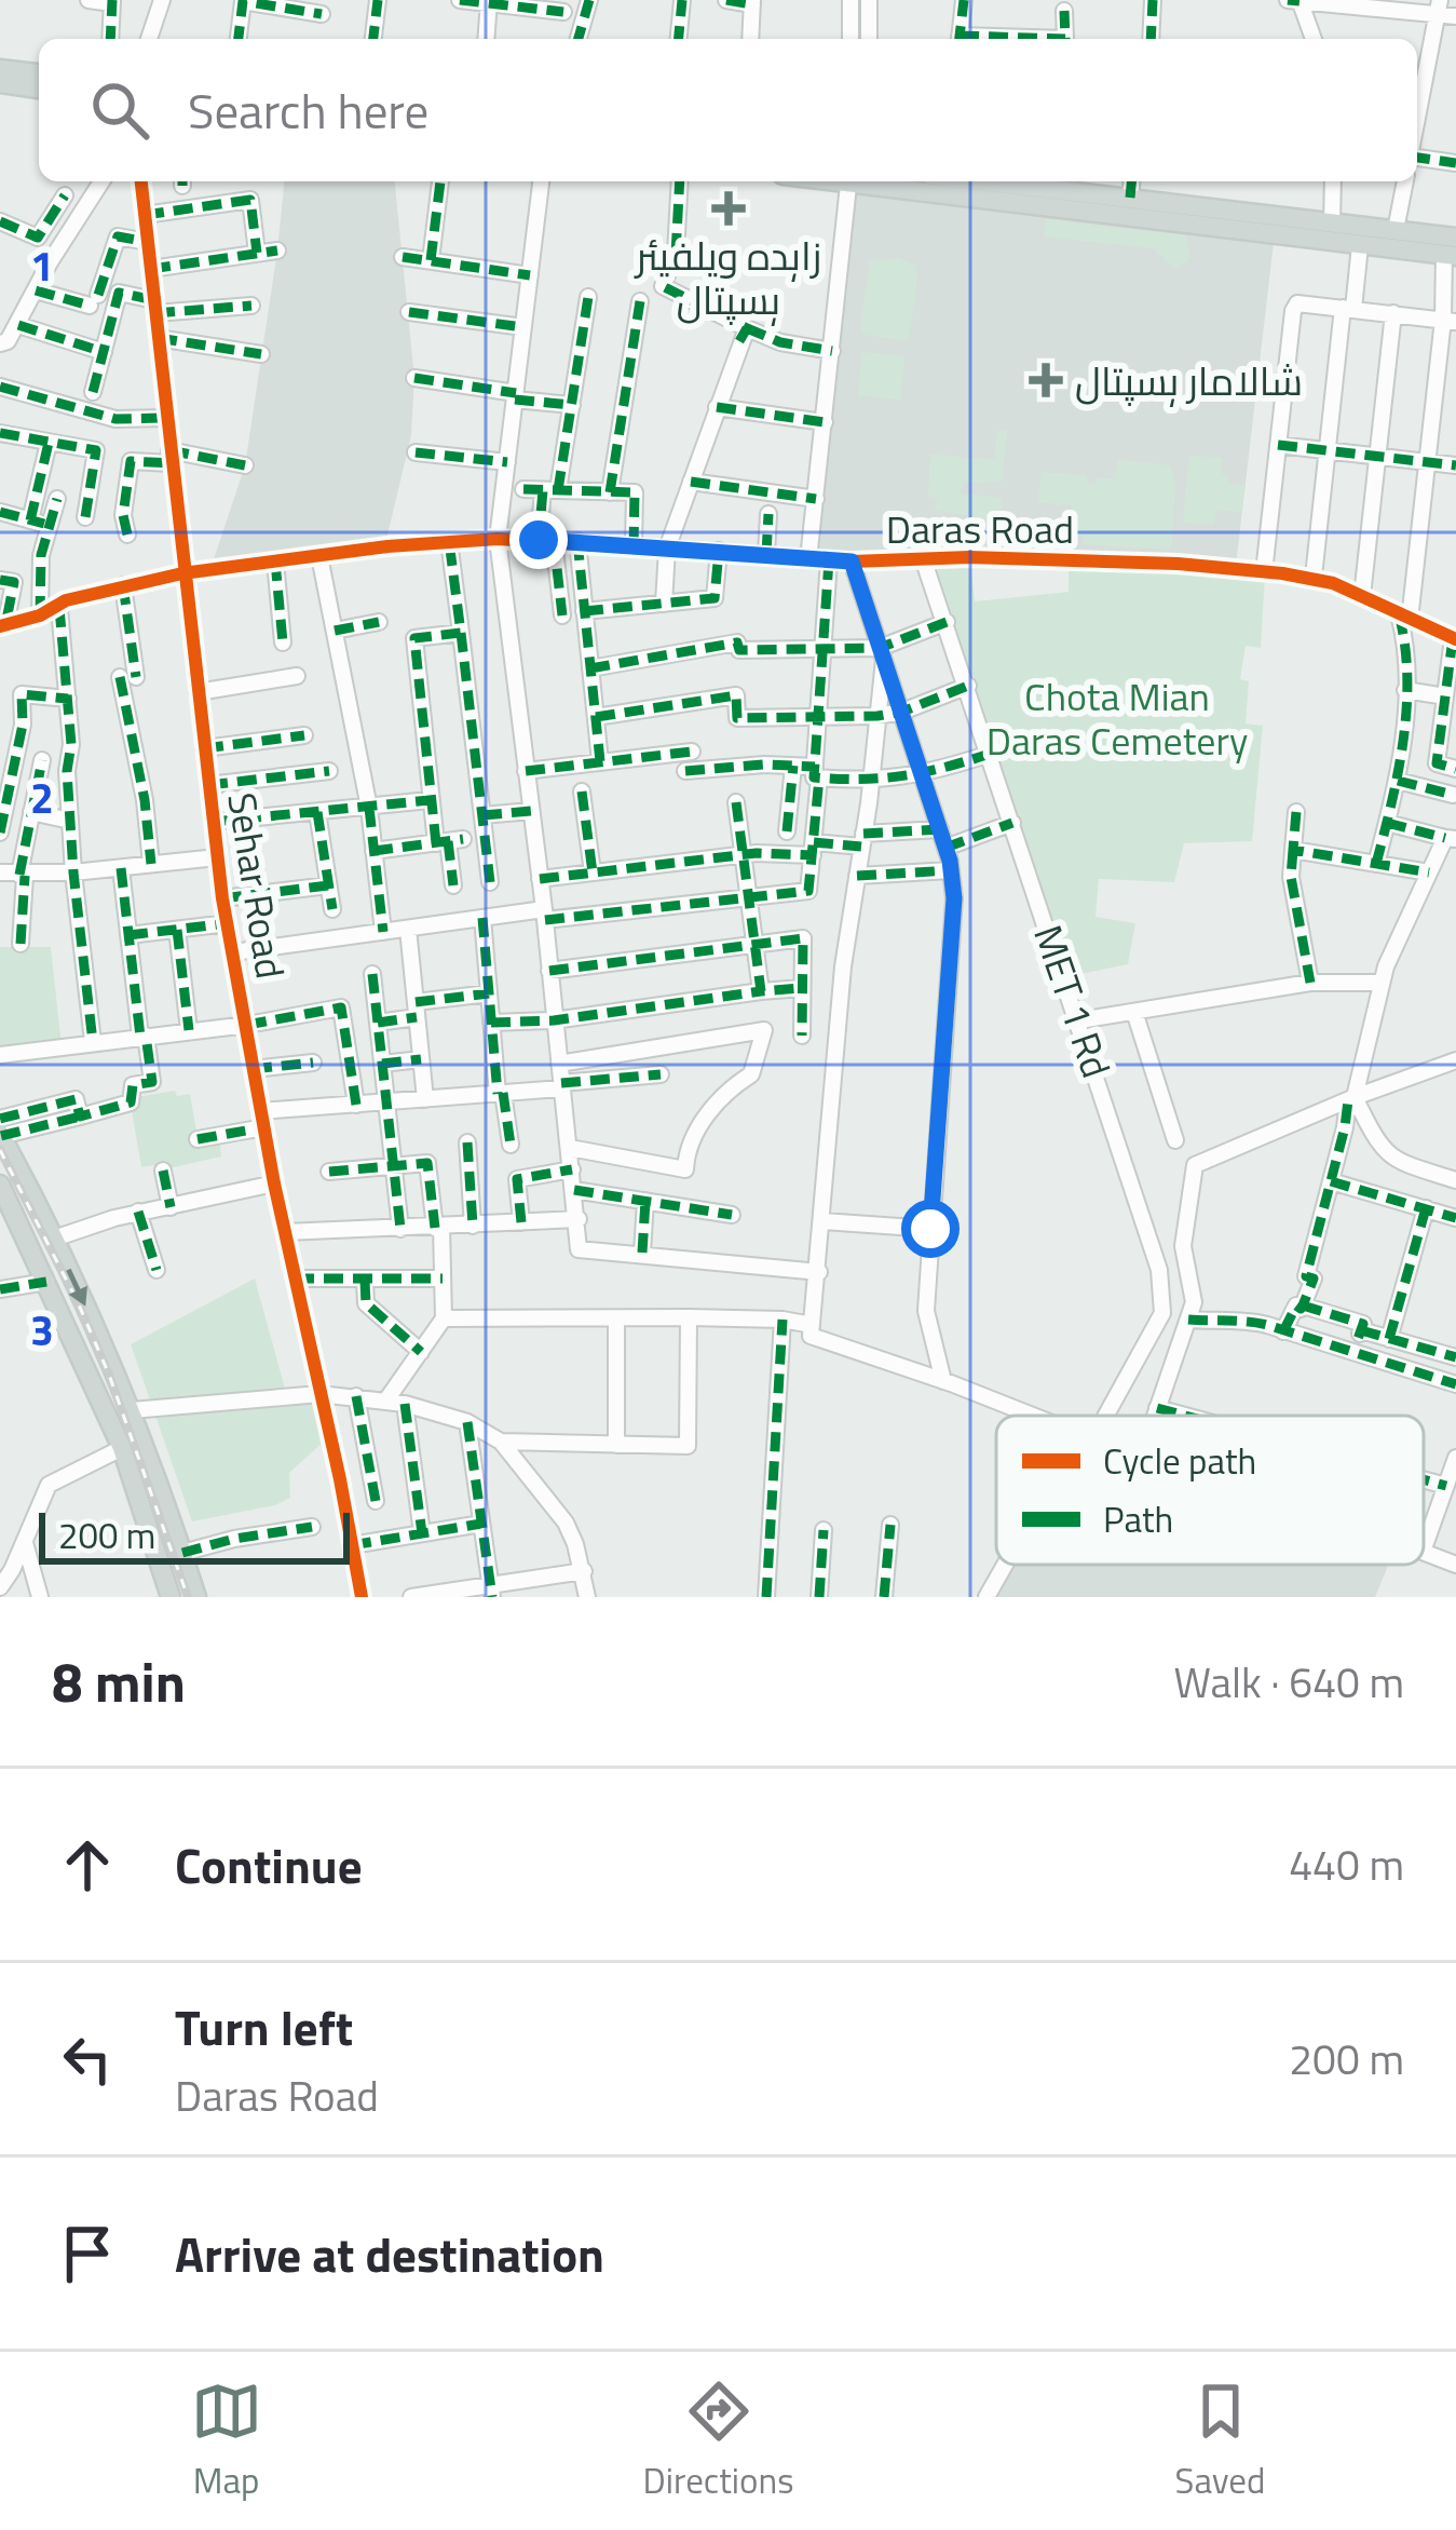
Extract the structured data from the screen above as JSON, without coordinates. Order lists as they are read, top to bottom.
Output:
{
  "streets": {
    "street": ["Daras Road", "Sehar Road", "MET 1 Rd"]
  },
  "crossings": [
    ["Daras Road", "Sehar Road"],
    ["Daras Road", "MET 1 Rd"]
  ],
  "parks": ["Chota Mian Daras Cemetery"],
  "places": {
    "health": ["زاہدہ ویلفیئر ہسپتال", "شالامار ہسپتال"]
  },
  "legend": ["Cycle path", "Path"],
  "scale_bar": "200 m",
  "page": {
    "search": "Search here",
    "scale": "200 m",
    "heading": ["8 min", "Walk · 640 m"],
    "list": [
      ["Continue", "440 m"],
      ["Turn left", "Daras Road", "200 m"],
      "Arrive at destination"
    ],
    "nav": ["Map", "Directions", "Saved"]
  },
  "grid": {
    "rows": ["1", "2", "3"]
  }
}
